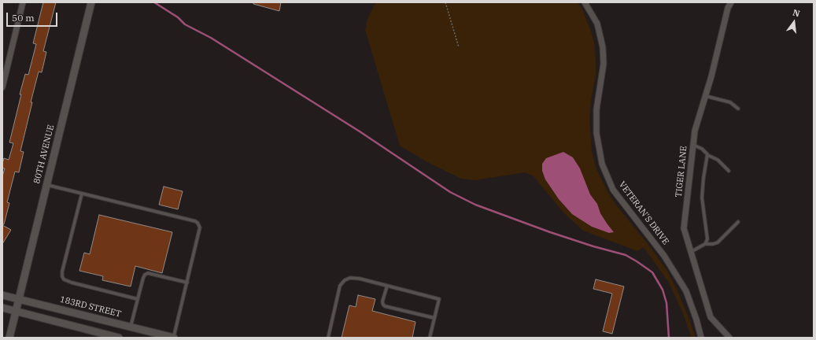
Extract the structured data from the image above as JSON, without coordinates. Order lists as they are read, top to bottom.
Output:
{
  "streets": {
    "street": [
      "80TH AVENUE",
      "TIGER LANE",
      "VETERAN'S DRIVE",
      "183RD STREET"
    ]
  },
  "crossings": [
    ["80TH AVENUE", "183RD STREET"]
  ],
  "scale_bar": "50 m",
  "north": "top"
}
